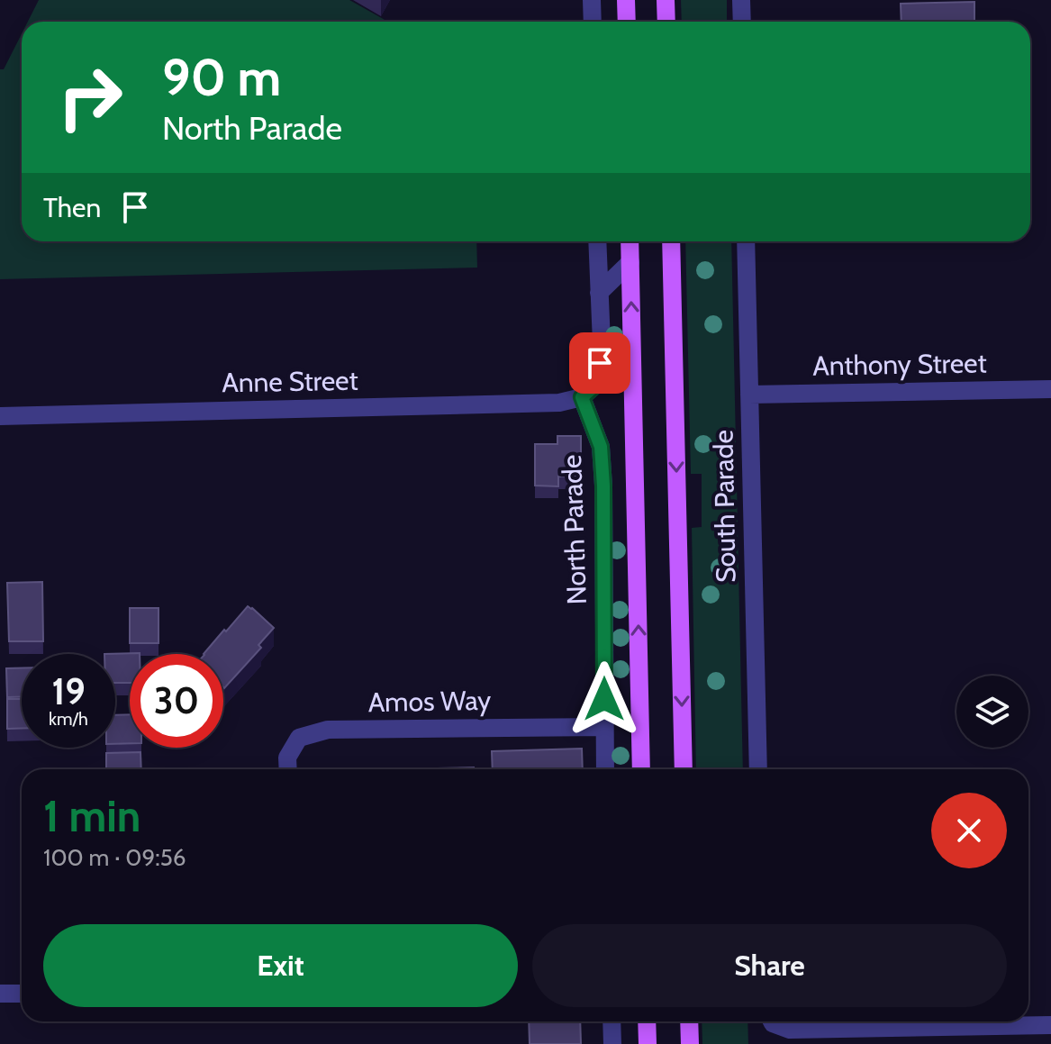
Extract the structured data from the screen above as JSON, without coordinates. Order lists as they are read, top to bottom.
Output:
{
  "streets": {
    "street": [
      "Anthony Street",
      "Anne Street",
      "South Parade",
      "North Parade",
      "Amos Way"
    ]
  },
  "crossings": [
    ["Anthony Street", "South Parade"],
    ["Anne Street", "North Parade"],
    ["North Parade", "Amos Way"]
  ],
  "page": {
    "turn": ["90 m", "North Parade"],
    "then": "Then",
    "speed": "19 km/h",
    "limit": "30",
    "heading": ["1 min", "100 m · 09:56"],
    "buttons": ["Exit", "Share"]
  }
}
